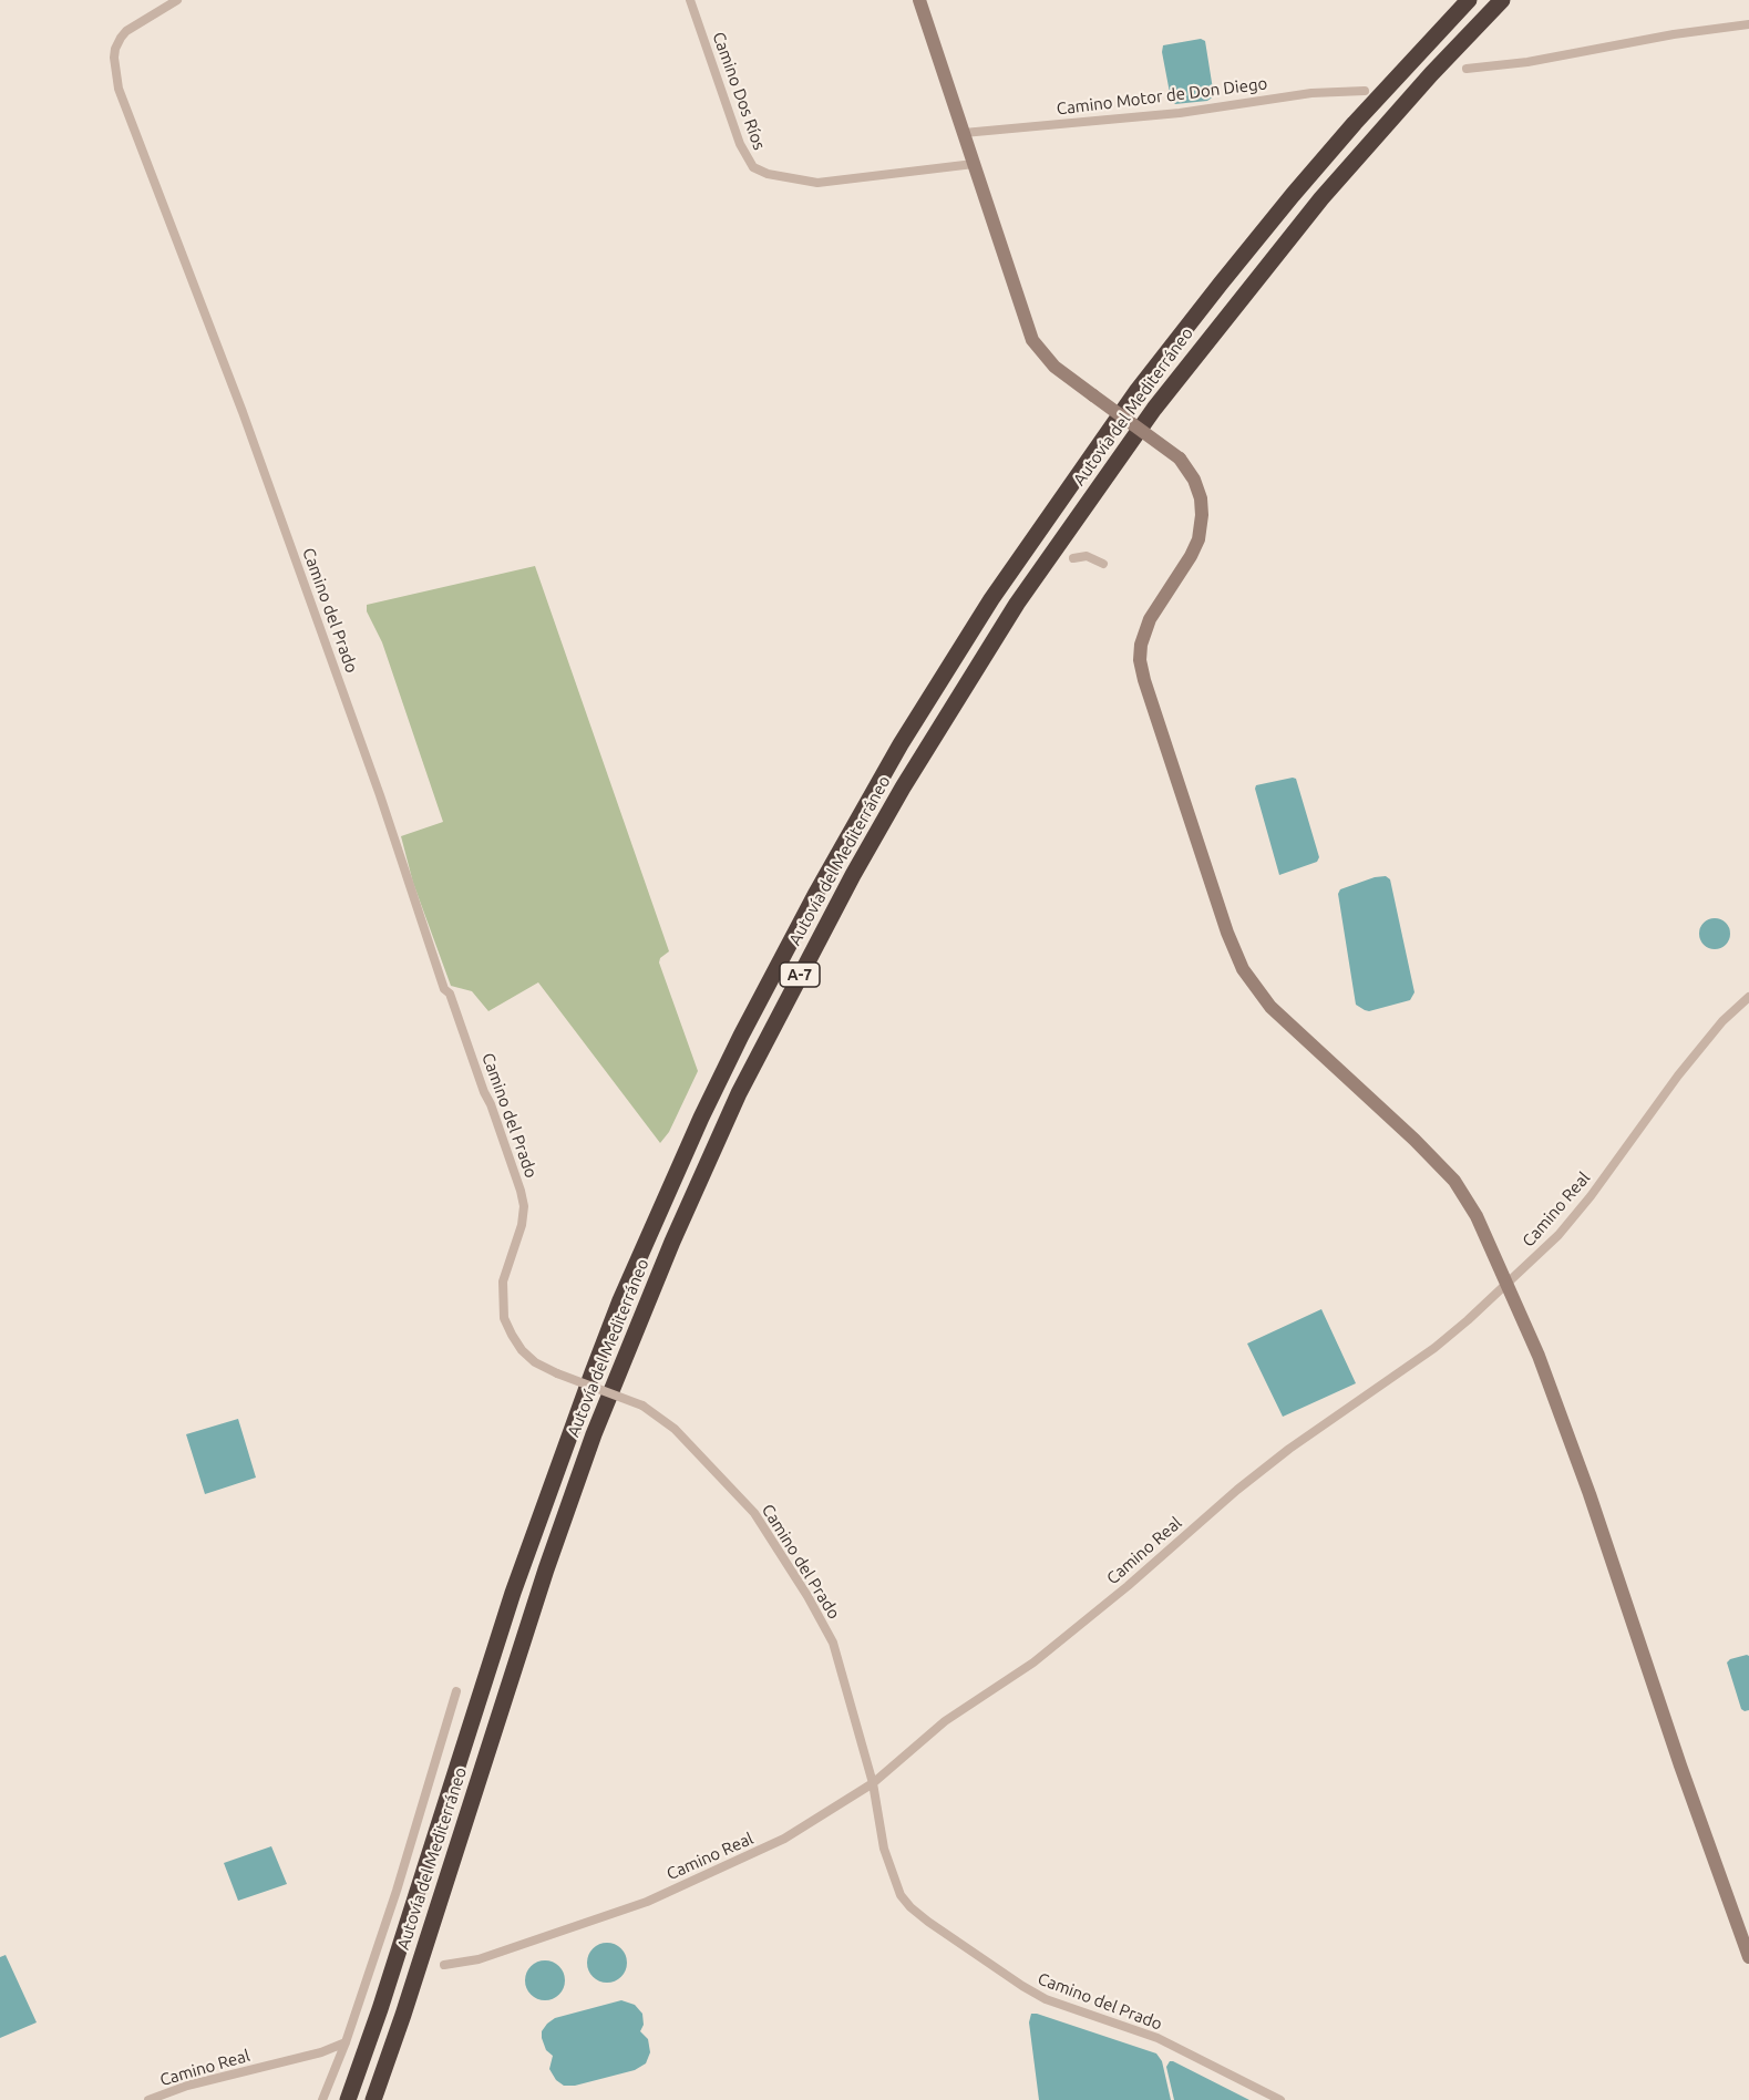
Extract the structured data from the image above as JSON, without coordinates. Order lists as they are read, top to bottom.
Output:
{
  "streets": {
    "highway": ["Autovía del Mediterráneo", "A-7"],
    "street": [
      "Camino Dos Ríos",
      "Camino Motor de Don Diego",
      "Camino del Prado",
      "Camino Real"
    ]
  },
  "crossings": [
    ["Camino del Prado", "Camino Real"]
  ]
}
